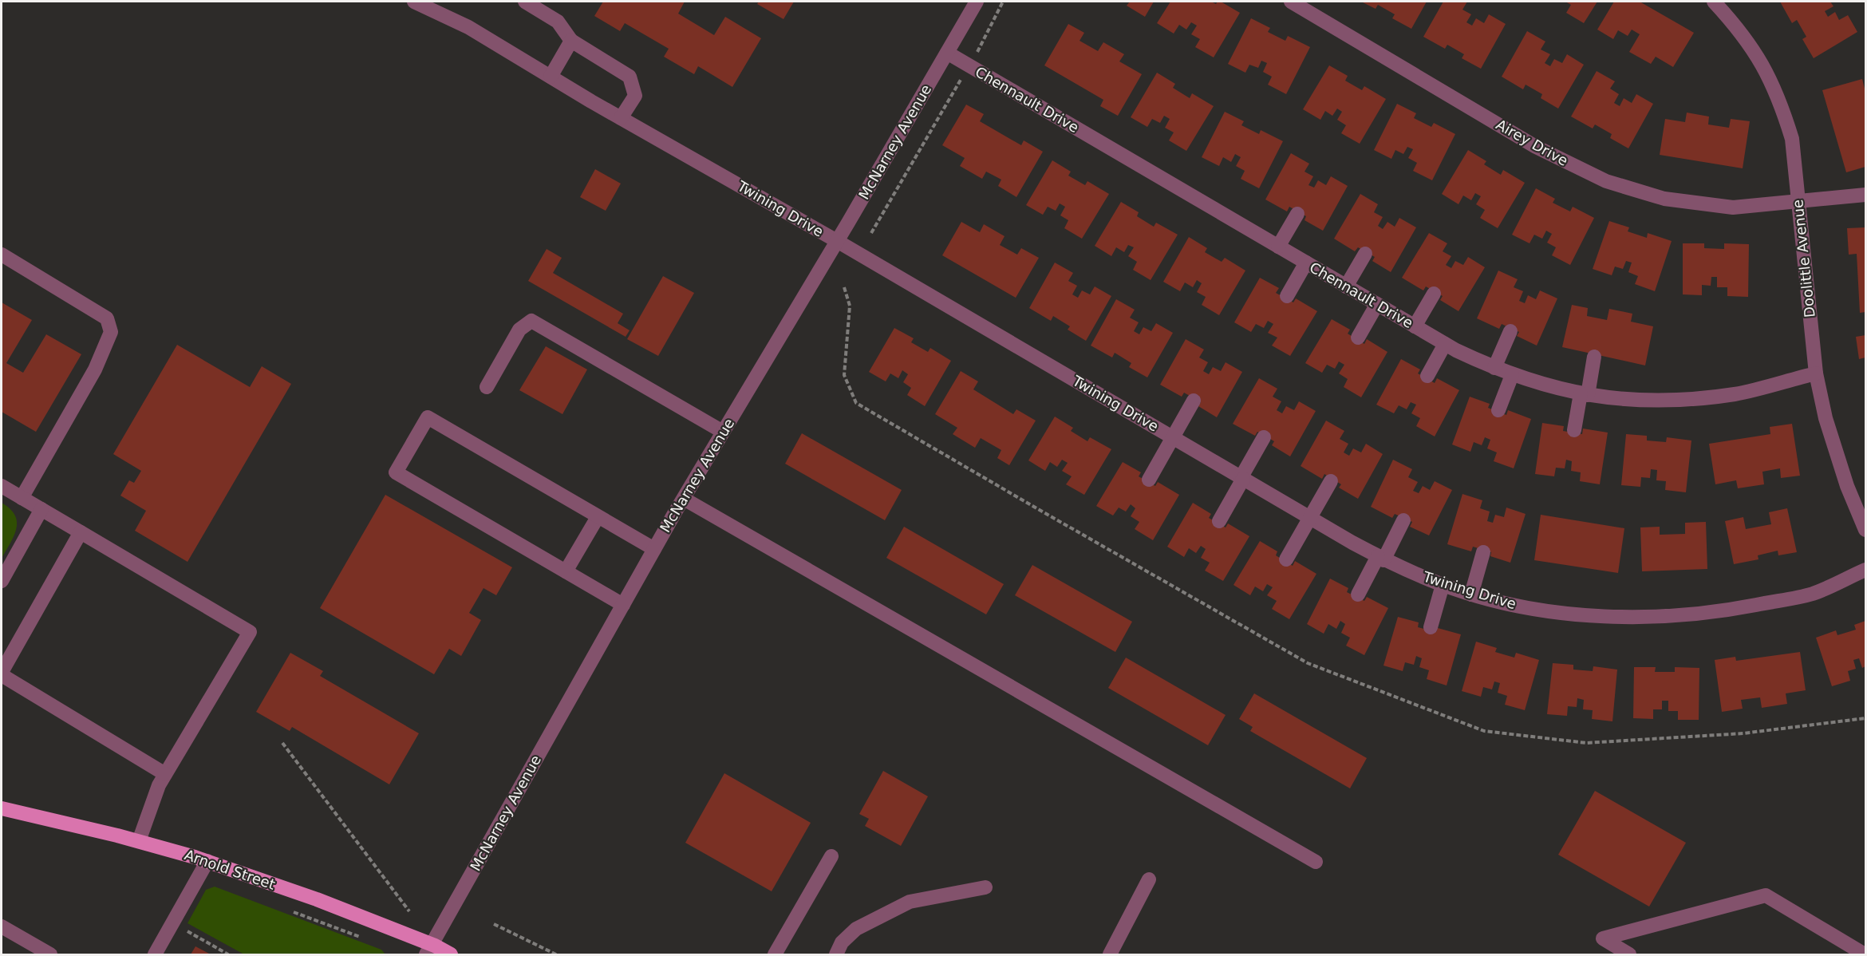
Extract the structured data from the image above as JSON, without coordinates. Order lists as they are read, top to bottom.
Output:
{
  "streets": {
    "main road": ["Arnold Street"],
    "street": [
      "Chennault Drive",
      "McNarney Avenue",
      "Airey Drive",
      "Twining Drive",
      "Doolittle Avenue"
    ]
  },
  "crossings": [
    ["Chennault Drive", "McNarney Avenue"],
    ["Chennault Drive", "Doolittle Avenue"],
    ["McNarney Avenue", "Twining Drive"],
    ["McNarney Avenue", "Arnold Street"],
    ["Airey Drive", "Doolittle Avenue"]
  ]
}
